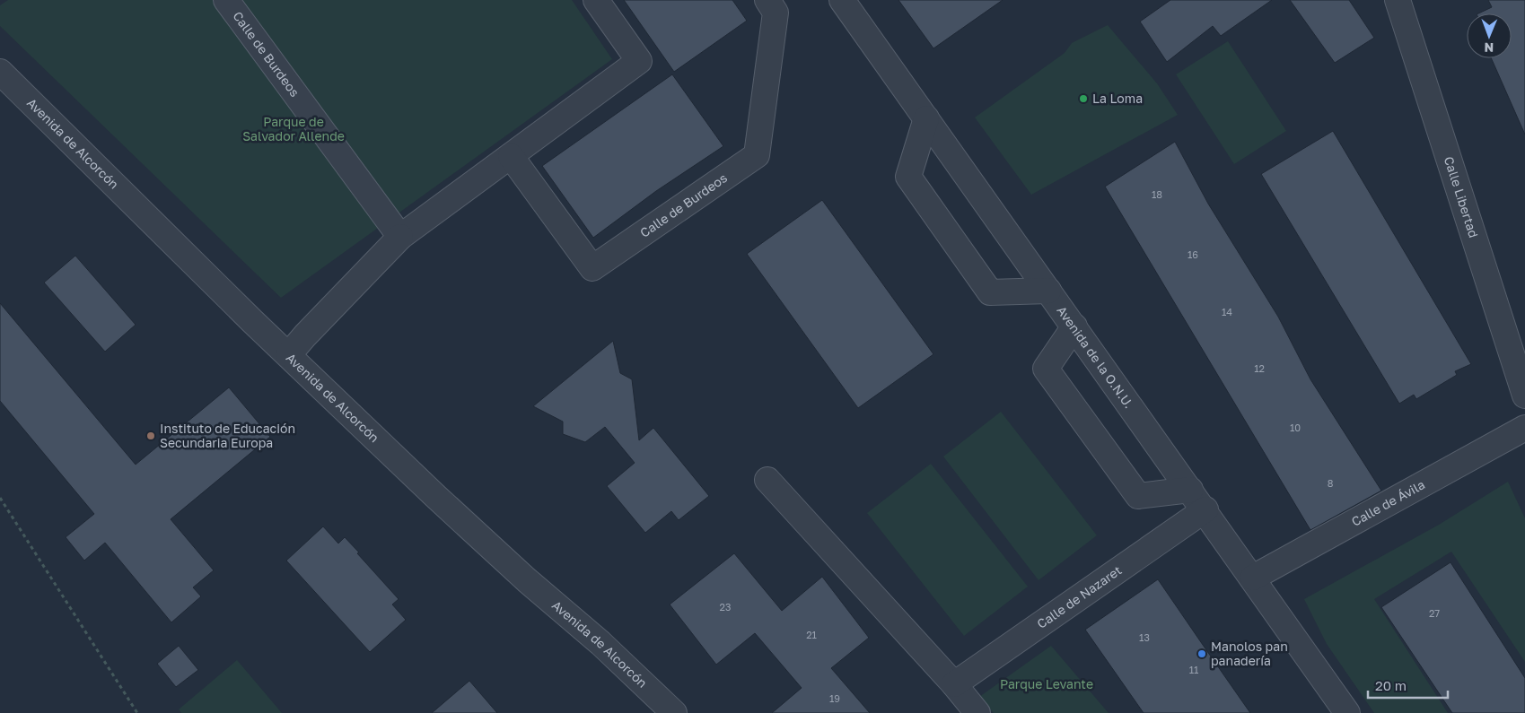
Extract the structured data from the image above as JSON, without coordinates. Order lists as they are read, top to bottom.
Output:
{
  "streets": {
    "street": [
      "Calle de Burdeos",
      "Avenida de Alcorcón",
      "Calle Libertad",
      "Avenida de la O.N.U.",
      "Calle de Ávila",
      "Calle de Nazaret"
    ]
  },
  "crossings": [
    ["Avenida de la O.N.U.", "Calle de Ávila"],
    ["Avenida de la O.N.U.", "Calle de Nazaret"]
  ],
  "parks": ["Parque de Salvador Allende", "Parque Levante"],
  "places": ["La Loma", "Instituto de Educación Secundaria Europa", "Manolos pan panadería"],
  "house_numbers": [
    "18",
    "16",
    "14",
    "12",
    "10",
    "8",
    "23",
    "27",
    "21",
    "13",
    "11",
    "19"
  ],
  "scale_bar": "20 m",
  "north": "bottom"
}
